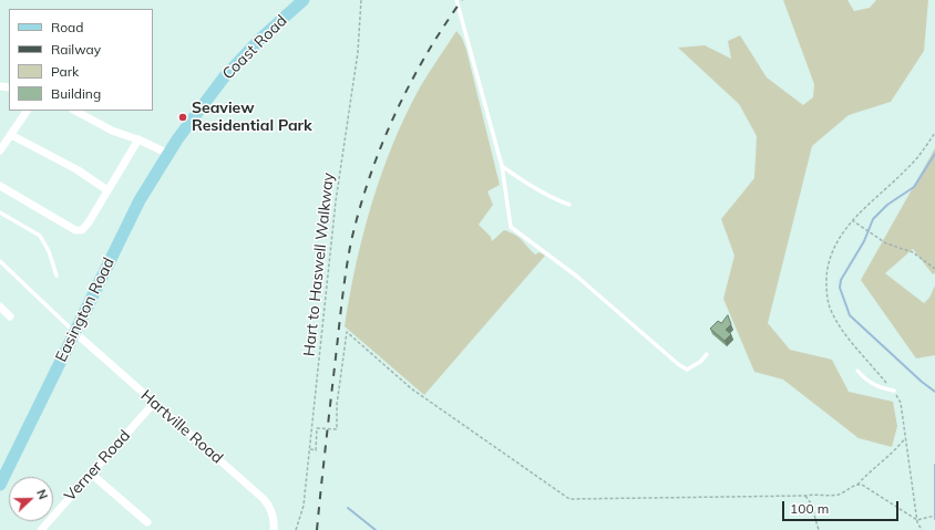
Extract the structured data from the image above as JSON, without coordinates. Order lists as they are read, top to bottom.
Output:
{
  "streets": {
    "main road": ["Coast Road", "Easington Road"],
    "street": ["Hartville Road", "Verner Road"],
    "path": ["Hart to Haswell Walkway"]
  },
  "crossings": [
    ["Coast Road", "Easington Road"],
    ["Easington Road", "Hartville Road"],
    ["Hartville Road", "Verner Road"]
  ],
  "places": ["Seaview Residential Park"],
  "legend": [
    "Road",
    "Railway",
    "Park",
    "Building"
  ],
  "scale_bar": "100 m",
  "north": "right"
}
